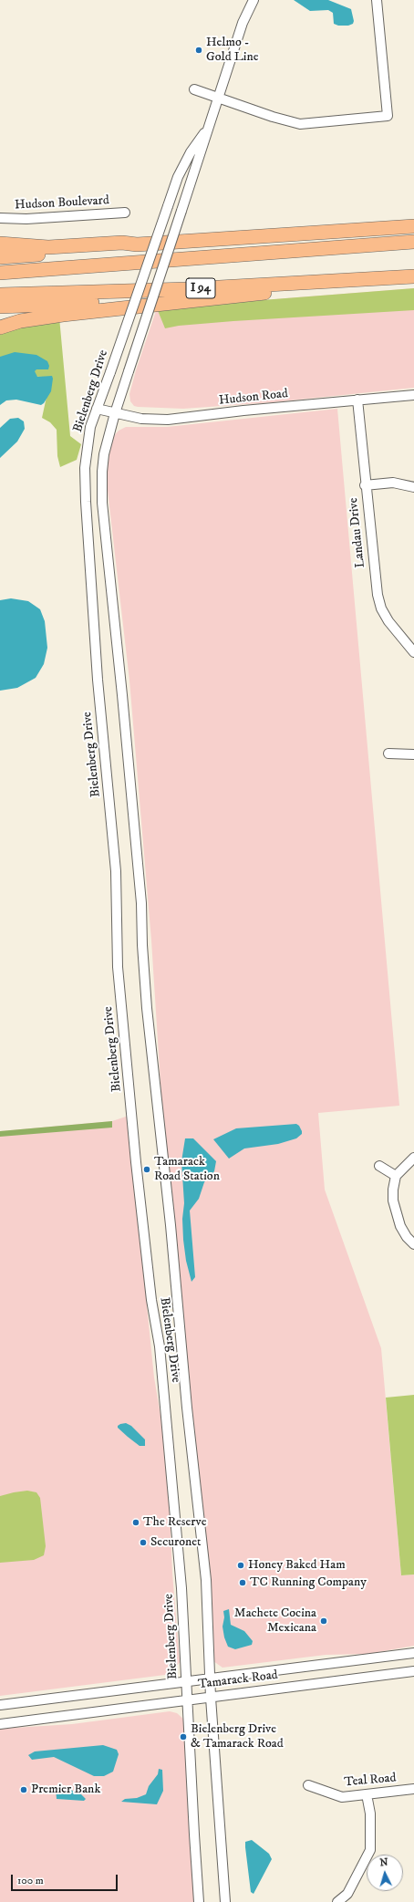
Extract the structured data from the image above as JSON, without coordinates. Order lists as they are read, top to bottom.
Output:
{
  "streets": {
    "highway": ["I 94"],
    "street": [
      "Hudson Boulevard",
      "Bielenberg Drive",
      "Hudson Road",
      "Landau Drive",
      "Tamarack Road",
      "Teal Road"
    ]
  },
  "crossings": [
    ["Bielenberg Drive", "Hudson Road"],
    ["Bielenberg Drive", "Tamarack Road"],
    ["Hudson Road", "Landau Drive"]
  ],
  "places": [
    "Helmo - Gold Line",
    "Tamarack Road Station",
    "The Reserve",
    "Securonet",
    "Honey Baked Ham",
    "TC Running Company",
    "Machete Cocina Mexicana",
    "Bielenberg Drive & Tamarack Road",
    "Premier Bank"
  ],
  "scale_bar": "100 m",
  "north": "top"
}
